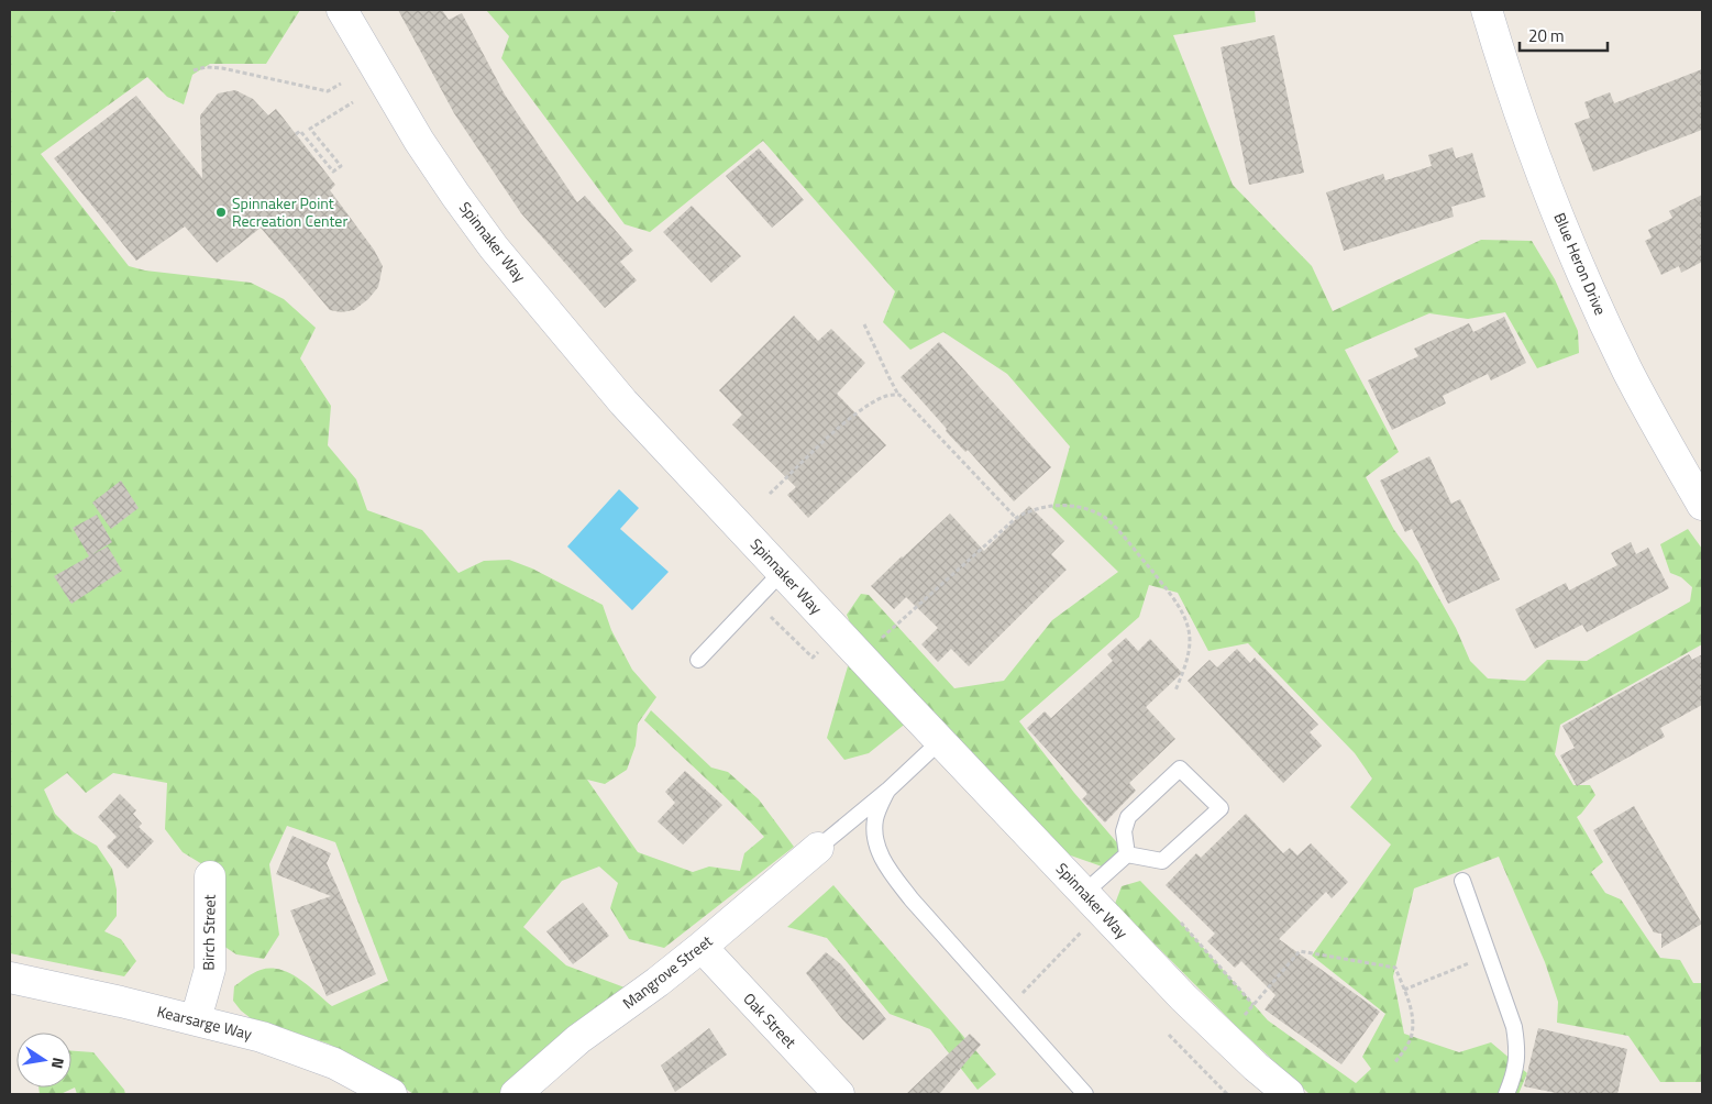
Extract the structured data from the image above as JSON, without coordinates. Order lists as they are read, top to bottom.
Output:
{
  "streets": {
    "street": [
      "Spinnaker Way",
      "Blue Heron Drive",
      "Birch Street",
      "Mangrove Street",
      "Oak Street",
      "Kearsarge Way"
    ]
  },
  "crossings": [
    ["Birch Street", "Kearsarge Way"],
    ["Mangrove Street", "Oak Street"]
  ],
  "places": ["Spinnaker Point Recreation Center"],
  "scale_bar": "20 m",
  "north": "right"
}
